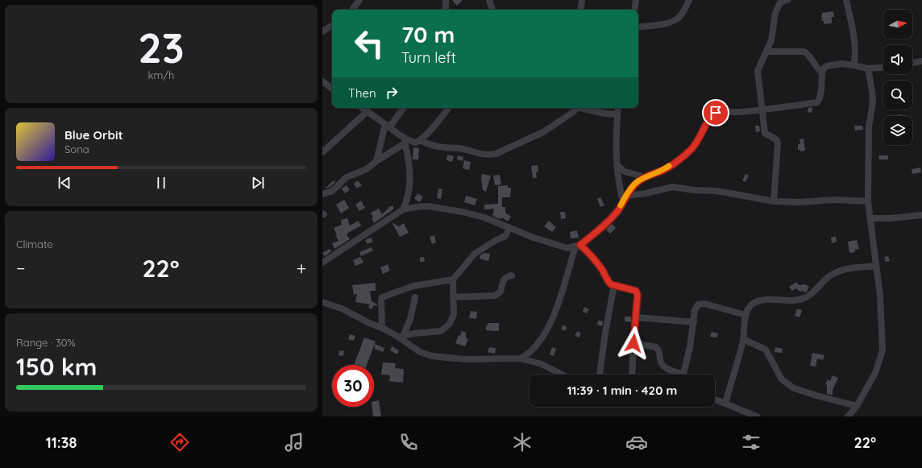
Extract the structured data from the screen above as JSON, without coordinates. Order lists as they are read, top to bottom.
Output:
{
  "north": "right",
  "page": {
    "tile": [
      ["23", "km/h"],
      "Climate",
      ["Range · 30%", "150 km"]
    ],
    "turn": ["70 m", "Turn left"],
    "then": "Then",
    "song": ["Blue Orbit", "Sona"],
    "heat": ["−", "22°", "+"],
    "limit": "30",
    "trip": "11:39 · 1 min · 420 m",
    "tabs": ["11:38", "22°"]
  }
}
